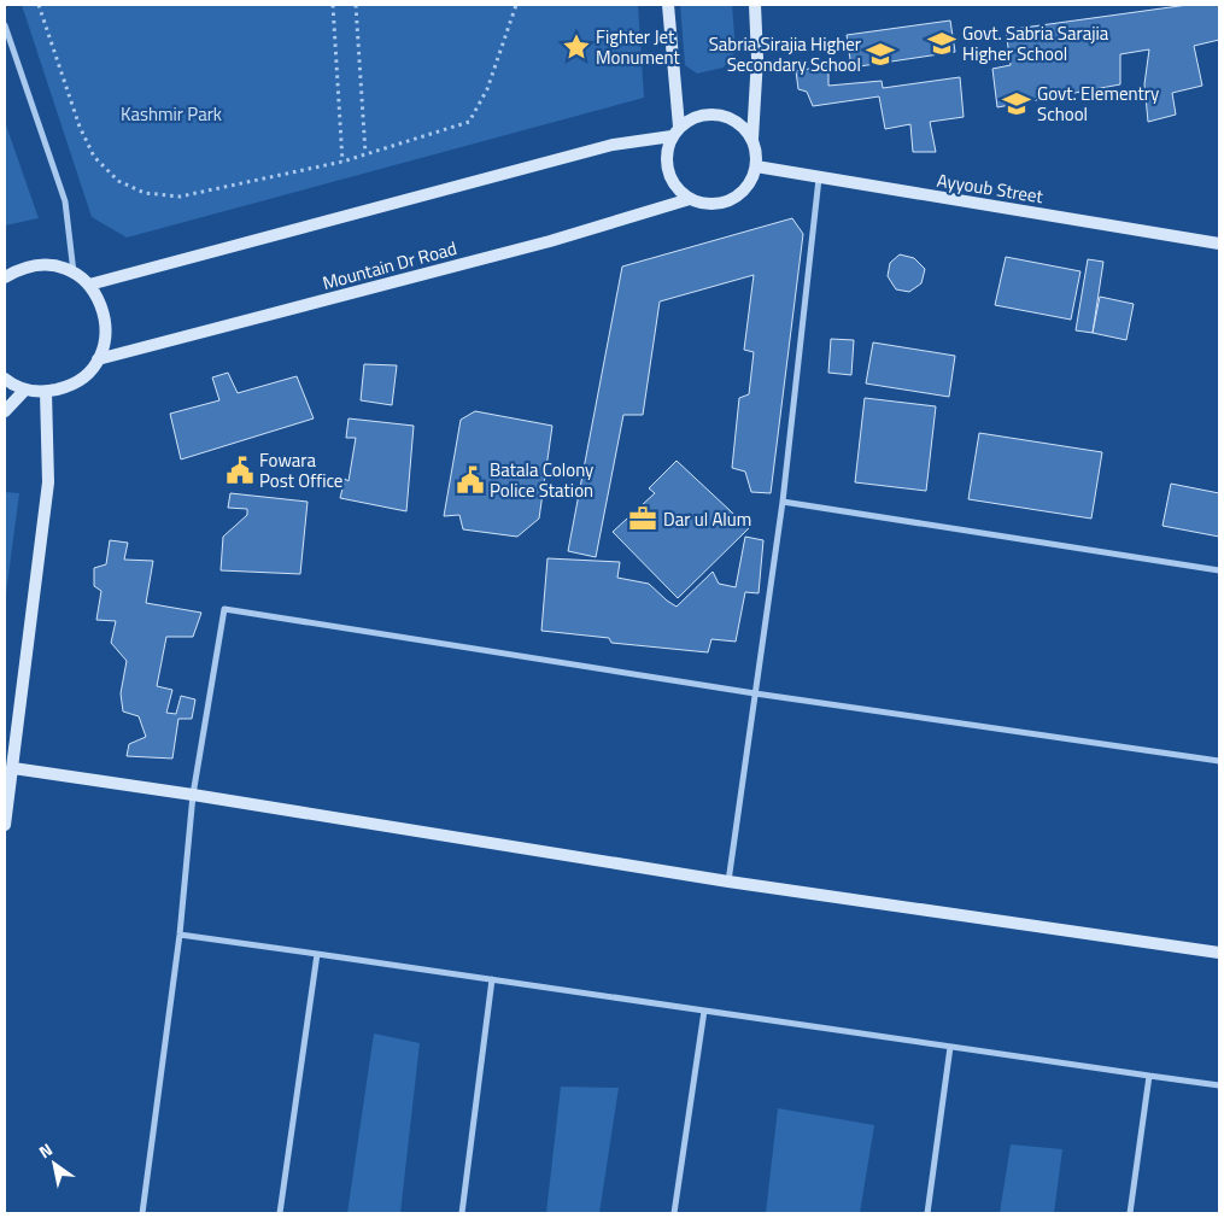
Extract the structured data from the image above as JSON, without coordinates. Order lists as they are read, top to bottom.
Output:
{
  "streets": {
    "street": ["Ayyoub Street", "Mountain Dr Road"]
  },
  "crossings": [
    ["Ayyoub Street", "Mountain Dr Road"]
  ],
  "parks": ["Kashmir Park"],
  "places": {
    "school or university": ["Govt. Sabria Sarajia Higher School", "Sabria Sirajia Higher Secondary School", "Govt. Elementry School"],
    "place": ["Fighter Jet Monument"],
    "public building": ["Fowara Post Office", "Batala Colony Police Station"],
    "office": ["Dar ul Alum"]
  },
  "north": "top left"
}
